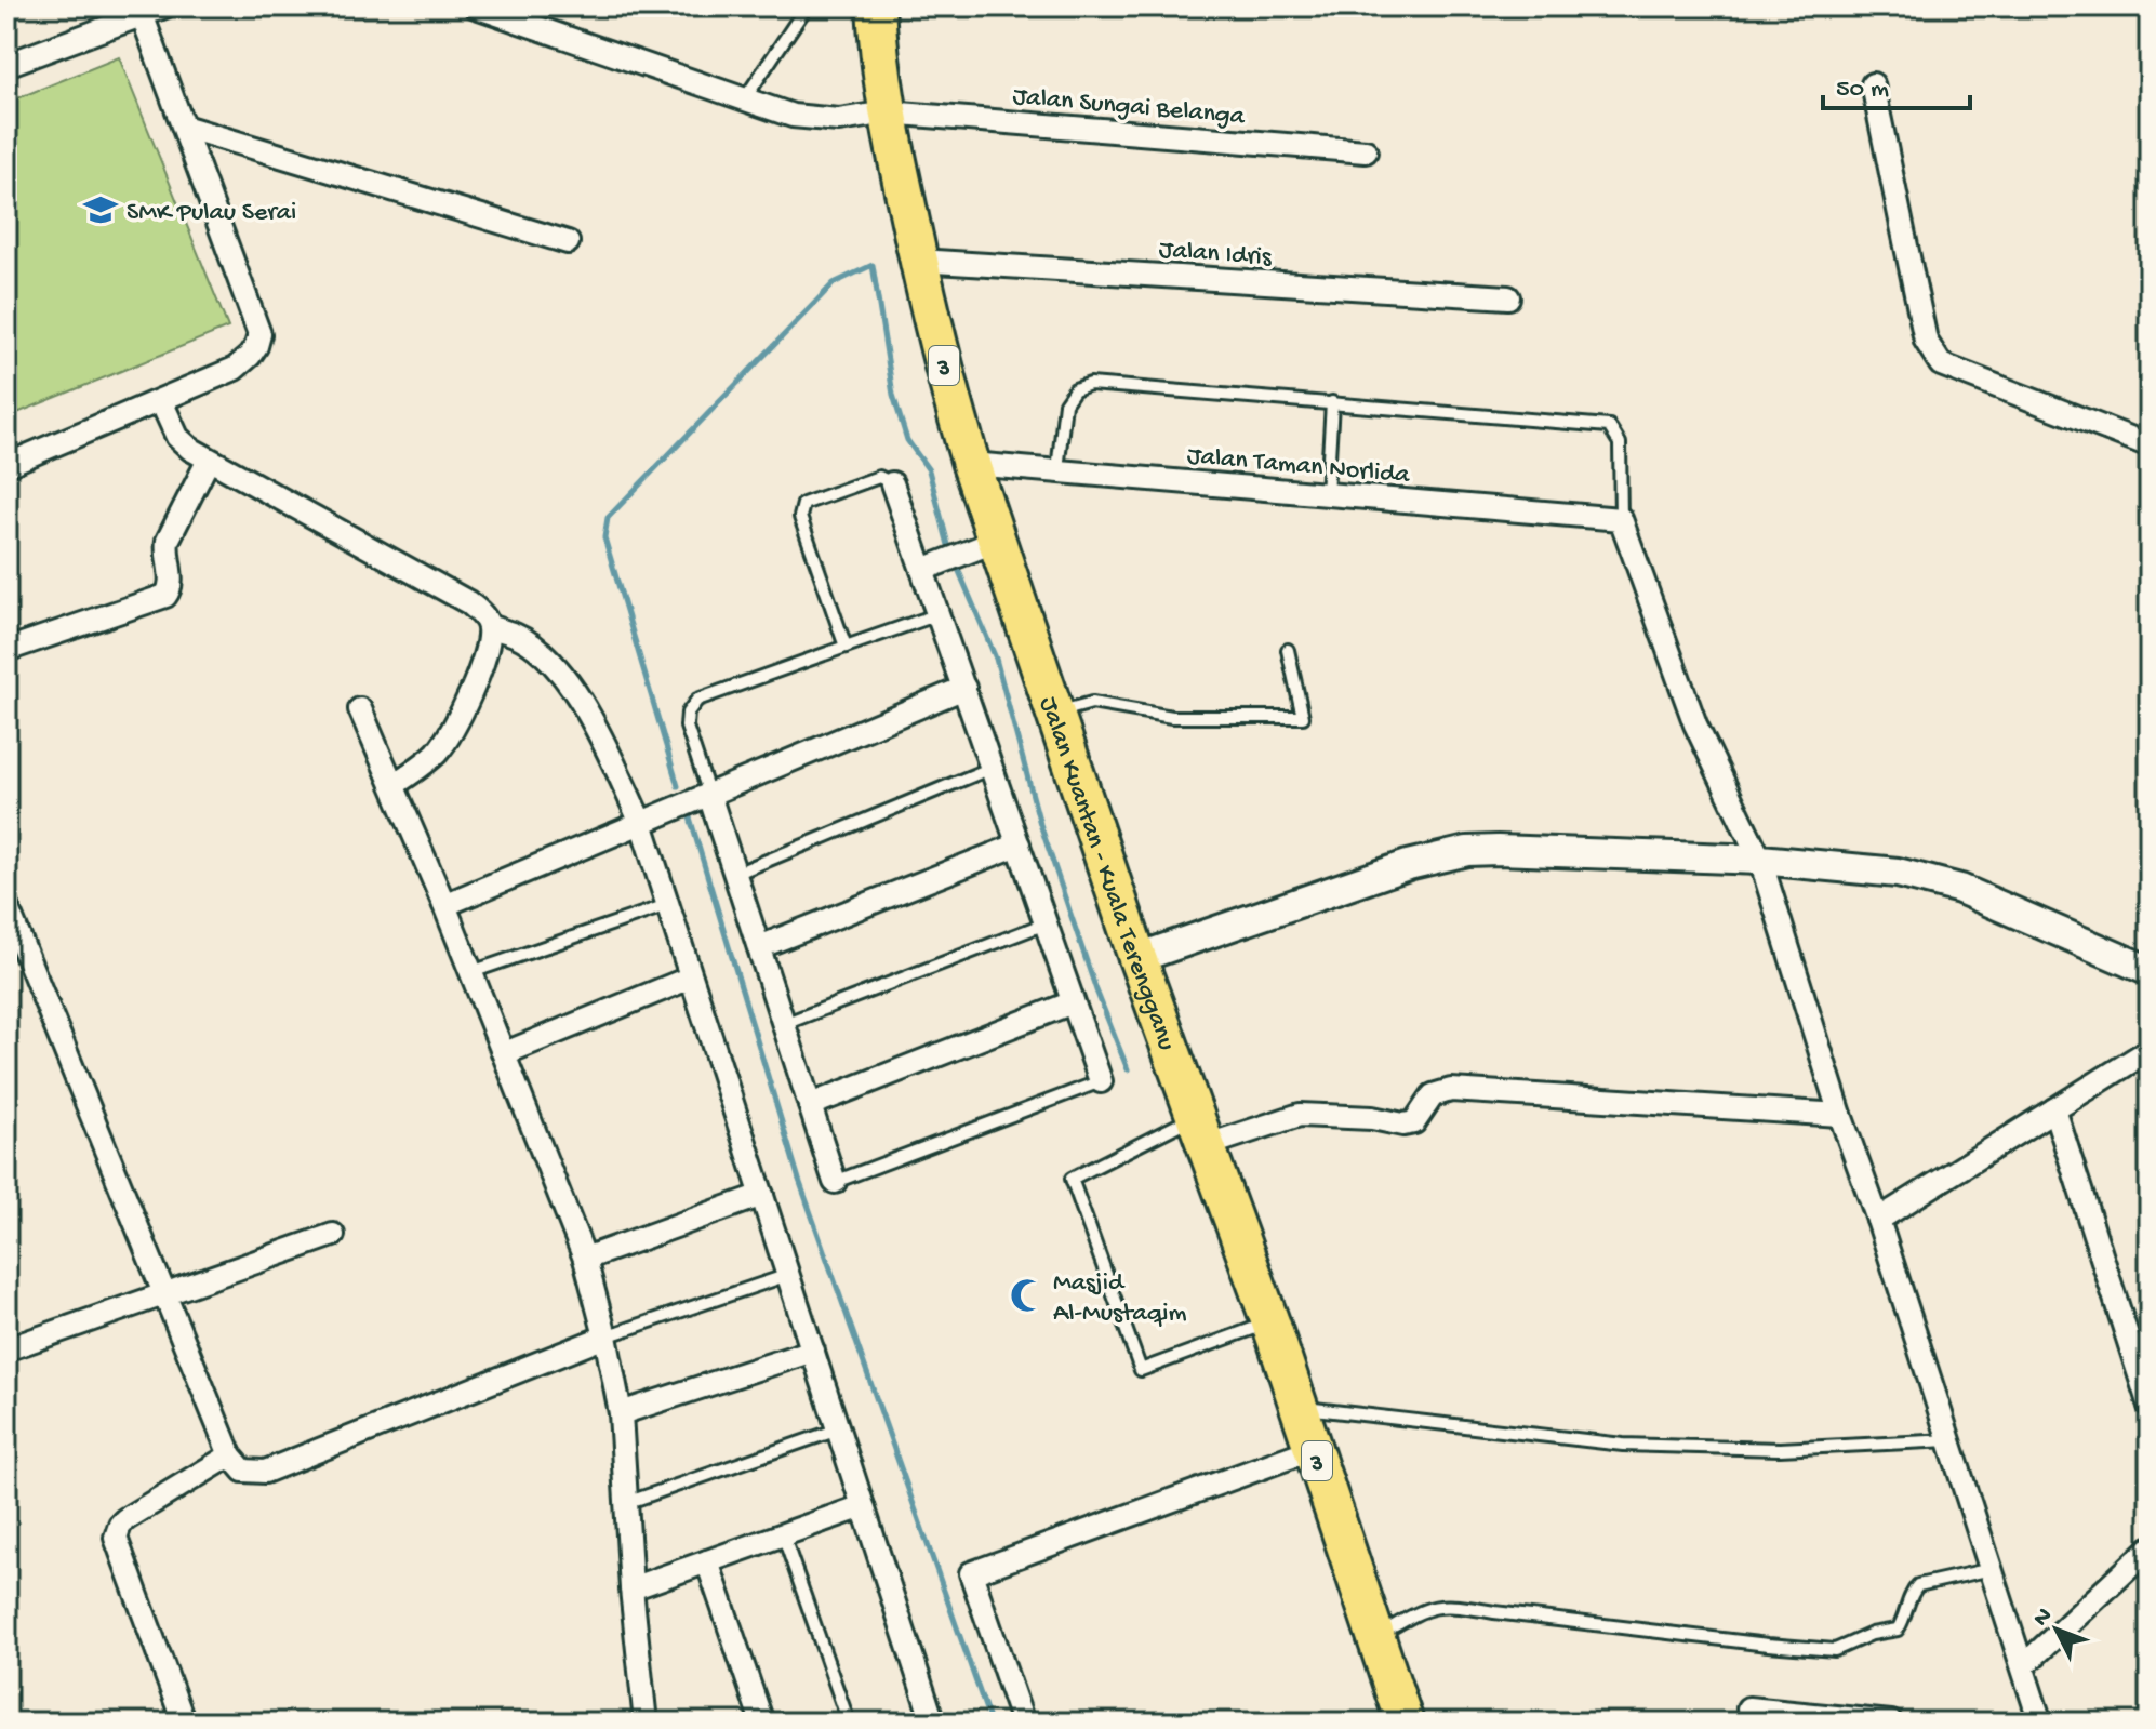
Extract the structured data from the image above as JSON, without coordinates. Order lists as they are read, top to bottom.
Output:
{
  "streets": {
    "highway": ["3", "Jalan Kuantan - Kuala Terengganu"],
    "street": ["Jalan Sungai Belanga", "Jalan Idris", "Jalan Taman Norlida"]
  },
  "crossings": [
    ["Jalan Sungai Belanga", "Jalan Kuantan - Kuala Terengganu"],
    ["Jalan Idris", "Jalan Kuantan - Kuala Terengganu"],
    ["Jalan Taman Norlida", "Jalan Kuantan - Kuala Terengganu"]
  ],
  "places": {
    "school or university": ["SMK Pulau Serai"],
    "mosque": ["Masjid Al-Mustaqim"]
  },
  "scale_bar": "50 m",
  "north": "top left"
}
